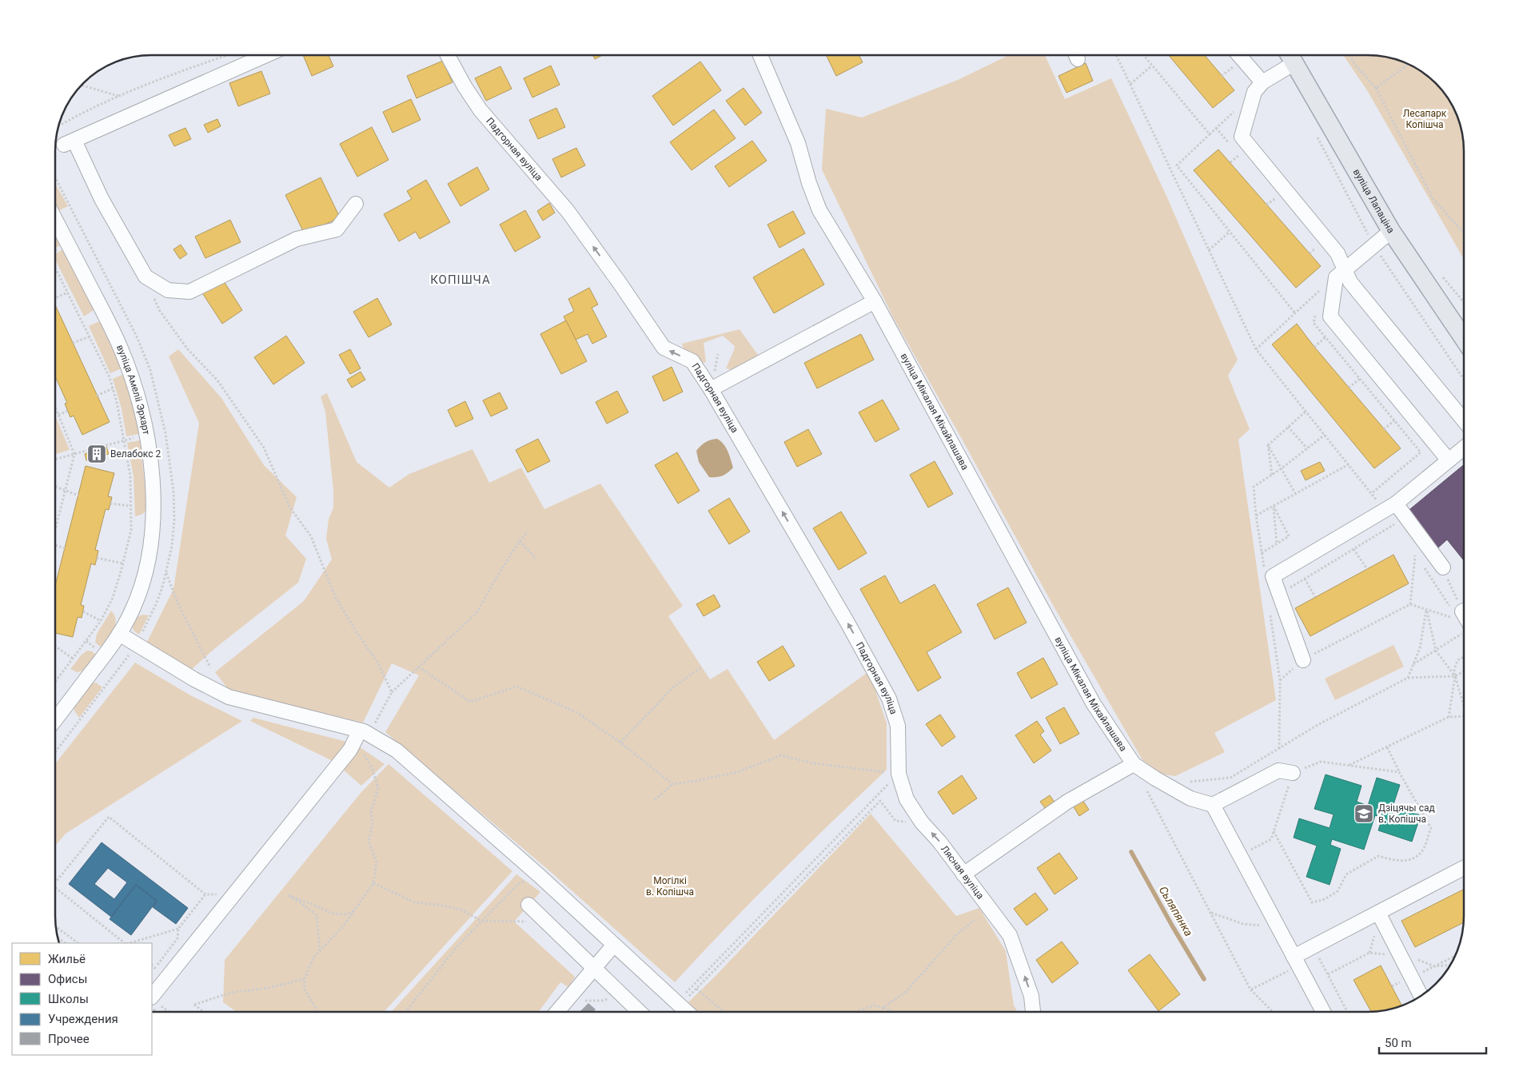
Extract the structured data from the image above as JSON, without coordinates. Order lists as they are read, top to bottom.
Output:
{
  "streets": {
    "main road": ["вуліца Лапаціна"],
    "street": [
      "Падгорная вуліца",
      "вуліца Амеліі Эрхарт",
      "вуліца Мікалая Міхайлашава",
      "Лясная вуліца"
    ]
  },
  "crossings": [
    ["Падгорная вуліца", "Лясная вуліца"]
  ],
  "one_way": ["Падгорная вуліца", "Лясная вуліца"],
  "districts": ["КОПІШЧА"],
  "water": ["Сьляпянка"],
  "parks": ["Лесапарк Копішча", "Могілкі в. Копішча"],
  "places": {
    "building": ["Велабокс 2"],
    "school or university": ["Дзіцячы сад в. Копішча"]
  },
  "legend": [
    "Жильё",
    "Офисы",
    "Школы",
    "Учреждения",
    "Прочее"
  ],
  "scale_bar": "50 m"
}
